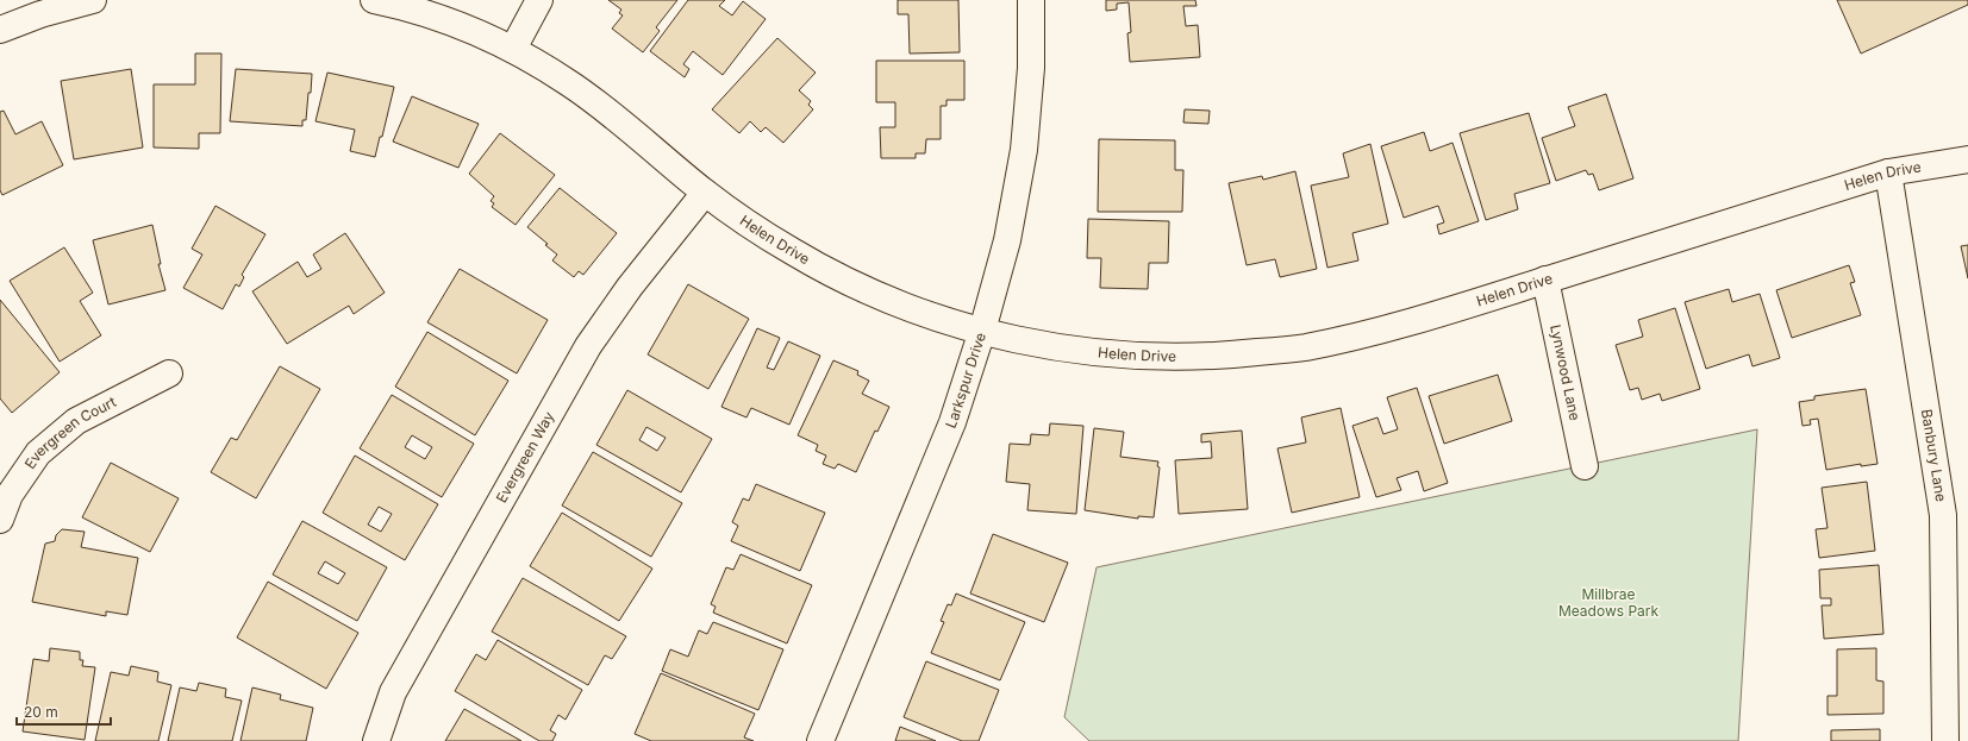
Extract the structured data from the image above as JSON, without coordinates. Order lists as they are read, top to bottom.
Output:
{
  "streets": {
    "street": [
      "Helen Drive",
      "Lynwood Lane",
      "Larkspur Drive",
      "Evergreen Court",
      "Banbury Lane",
      "Evergreen Way"
    ]
  },
  "crossings": [
    ["Helen Drive", "Lynwood Lane"],
    ["Helen Drive", "Larkspur Drive"],
    ["Helen Drive", "Banbury Lane"],
    ["Helen Drive", "Evergreen Way"]
  ],
  "parks": ["Millbrae Meadows Park"],
  "scale_bar": "20 m"
}
